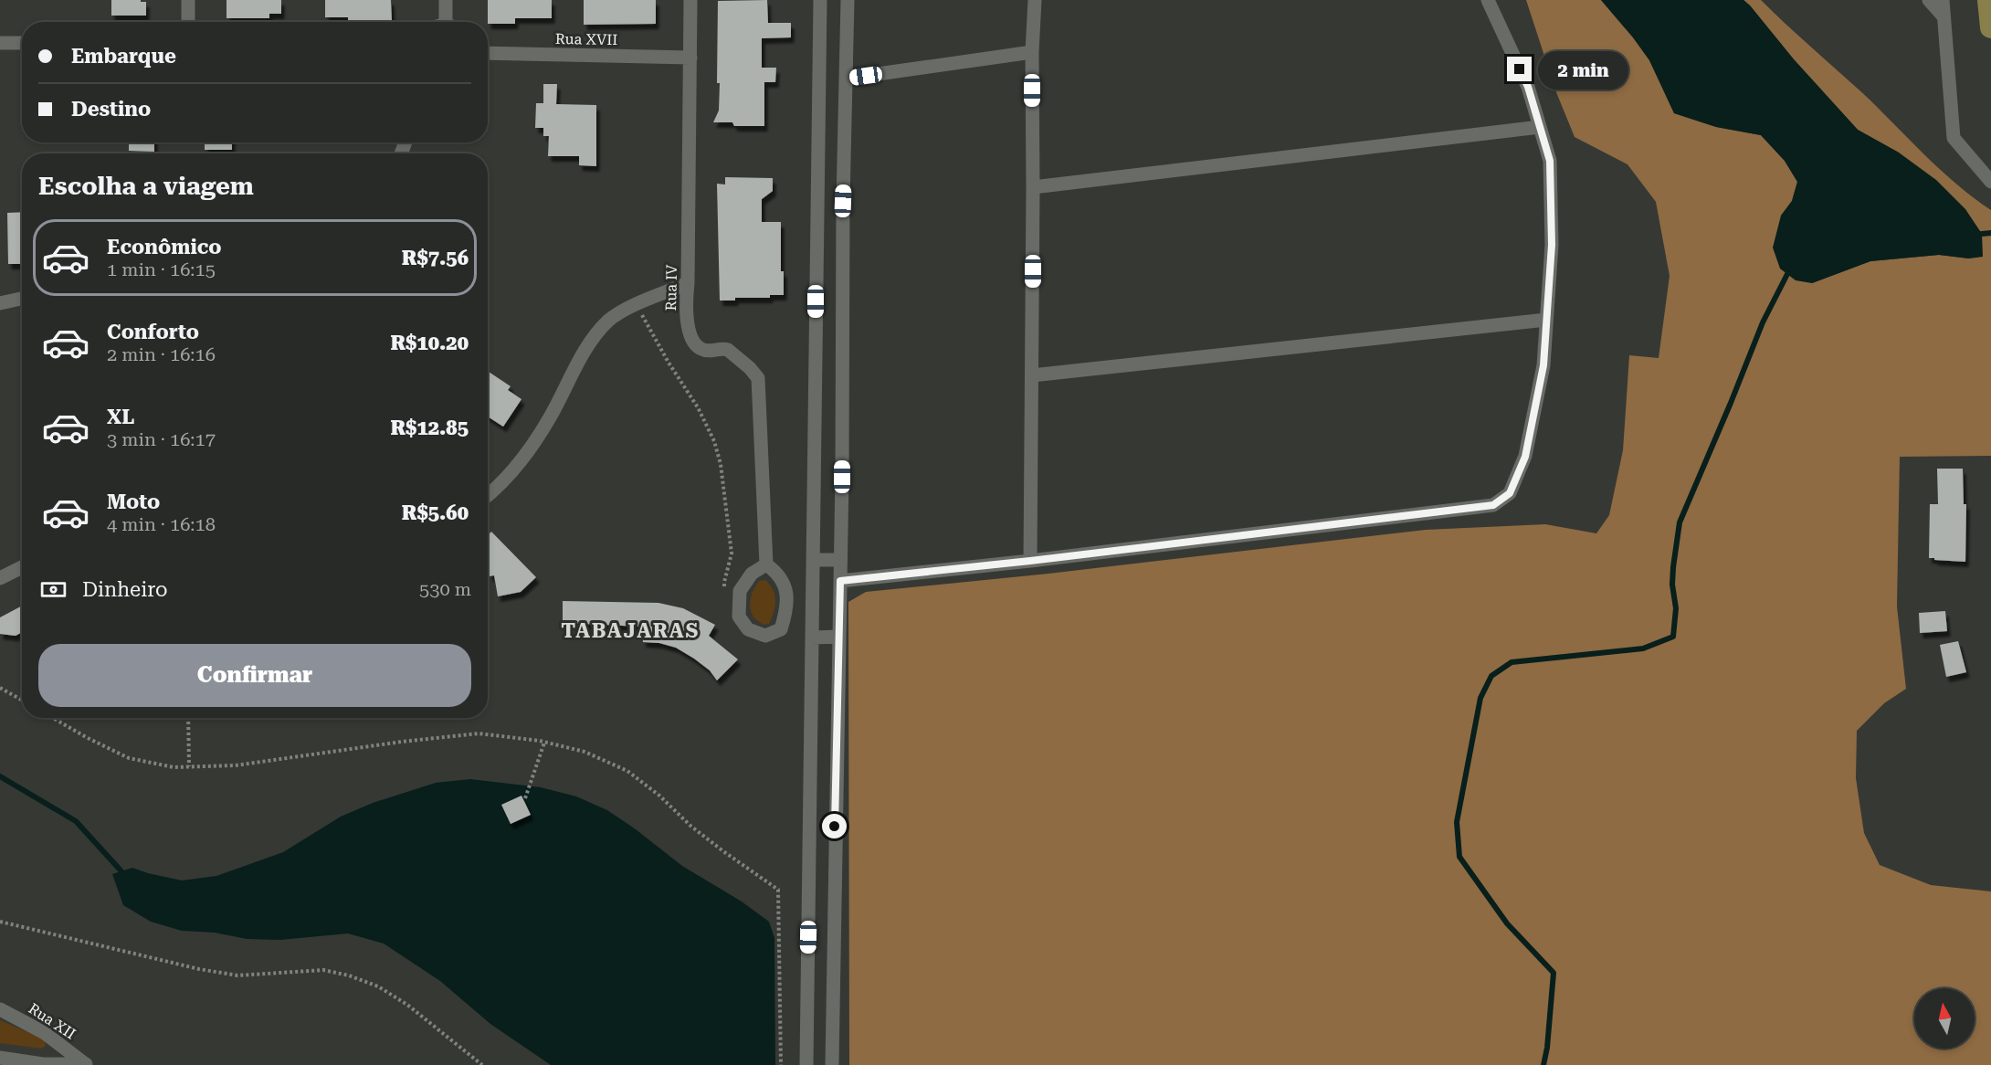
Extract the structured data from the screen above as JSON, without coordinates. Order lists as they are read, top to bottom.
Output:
{
  "streets": {
    "street": ["Rua XVII", "Rua IV", "Rua XII"]
  },
  "crossings": [
    ["Rua XVII", "Rua IV"]
  ],
  "districts": ["TABAJARAS"],
  "north": "top",
  "page": {
    "banner": ["Embarque", "Destino"],
    "bubble": "2 min",
    "heading": "Escolha a viagem",
    "list": [
      {
        "name": "Econômico",
        "note": "1 min · 16:15",
        "value": "R$7.56"
      },
      {
        "name": "Conforto",
        "note": "2 min · 16:16",
        "value": "R$10.20"
      },
      {
        "name": "XL",
        "note": "3 min · 16:17",
        "value": "R$12.85"
      },
      {
        "name": "Moto",
        "note": "4 min · 16:18",
        "value": "R$5.60"
      }
    ],
    "pay": ["Dinheiro", "530 m"],
    "buttons": "Confirmar"
  }
}
